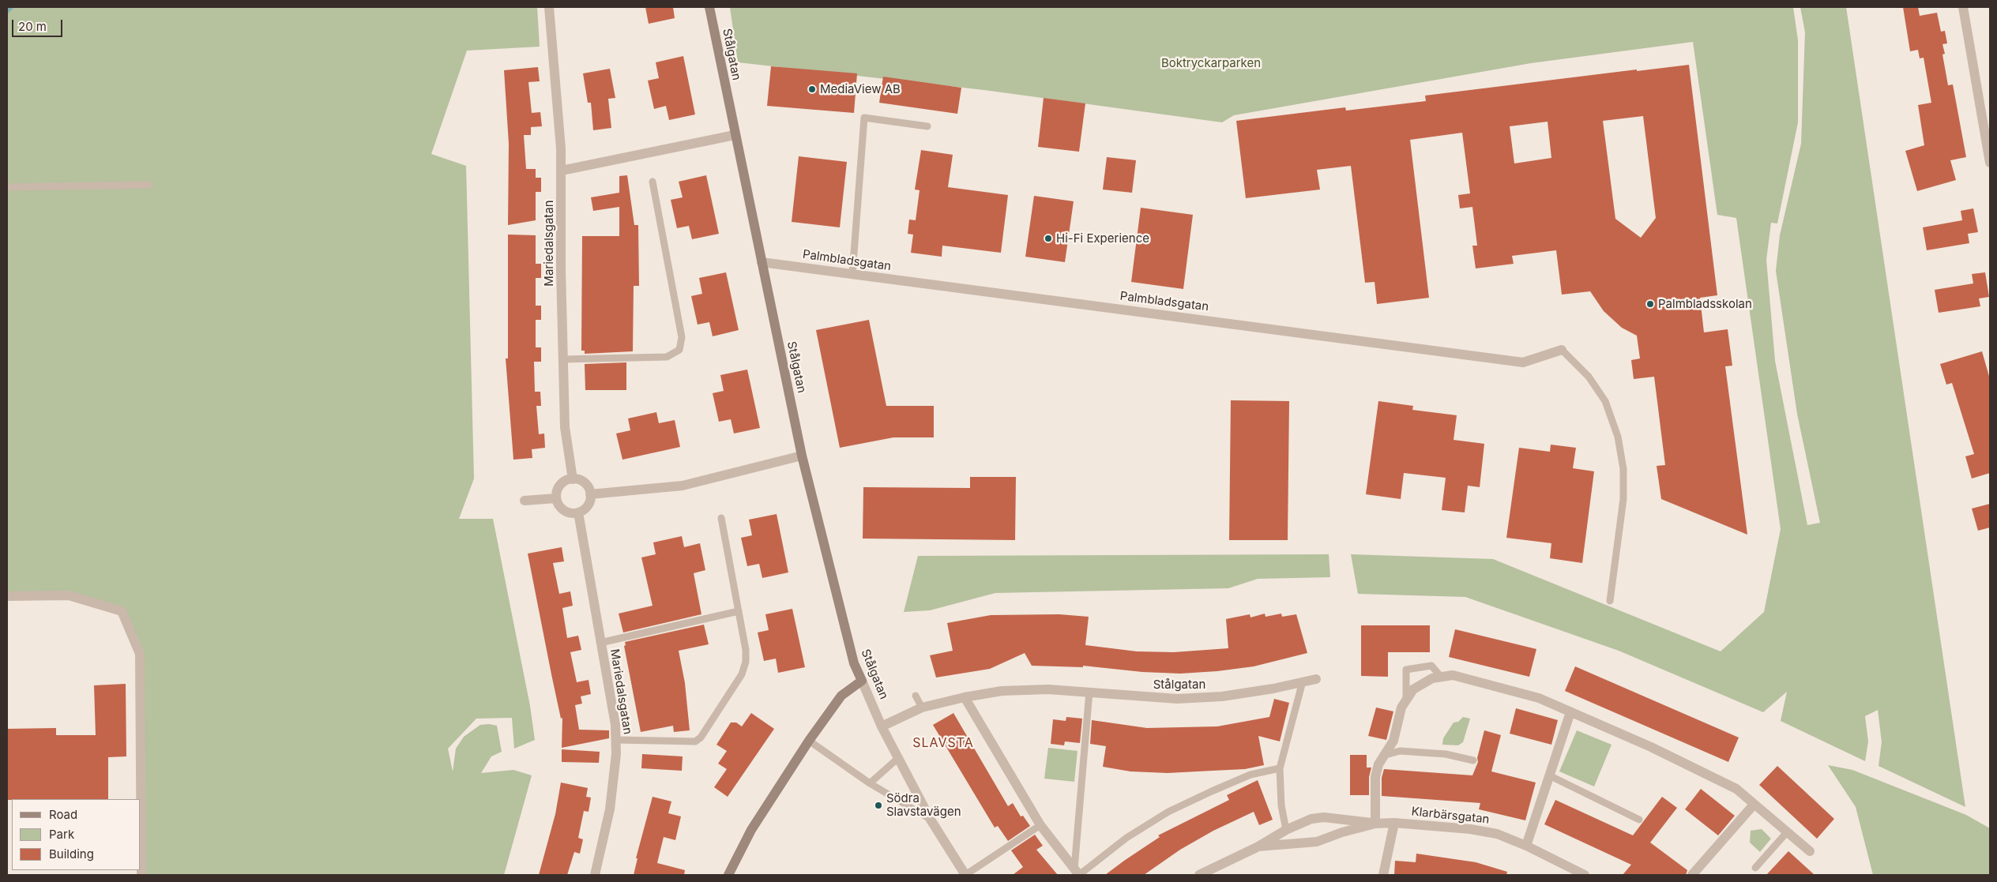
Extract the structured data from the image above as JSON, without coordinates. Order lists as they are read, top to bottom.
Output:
{
  "streets": {
    "street": [
      "Stålgatan",
      "Mariedalsgatan",
      "Palmbladsgatan",
      "Klarbärsgatan"
    ]
  },
  "crossings": [
    ["Stålgatan", "Palmbladsgatan"]
  ],
  "districts": ["SLAVSTA"],
  "parks": ["Boktryckarparken"],
  "places": [
    "MediaView AB",
    "Hi-Fi Experience",
    "Palmbladsskolan",
    "Södra Slavstavägen"
  ],
  "legend": ["Road", "Park", "Building"],
  "scale_bar": "20 m"
}
